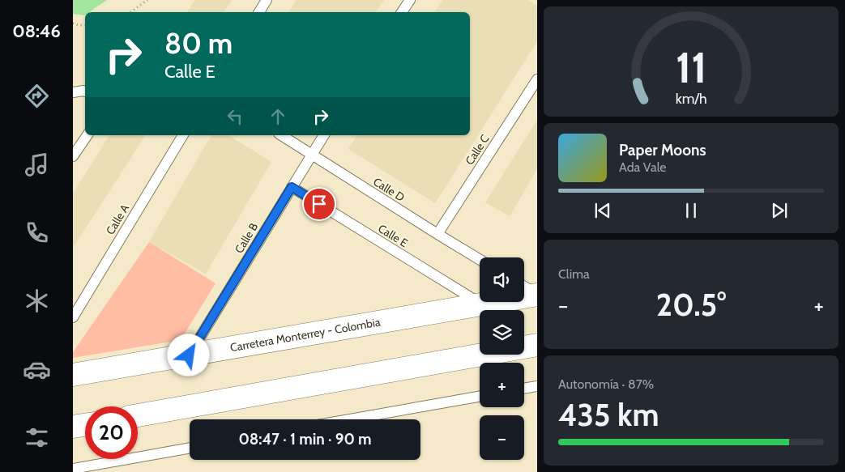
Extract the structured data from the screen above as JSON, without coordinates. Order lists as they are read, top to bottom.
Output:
{
  "streets": {
    "main road": ["Carretera Monterrey - Colombia"],
    "lane": [
      "Calle C",
      "Calle D",
      "Calle A",
      "Calle E",
      "Calle B"
    ]
  },
  "crossings": [
    ["Calle C", "Calle D"],
    ["Calle D", "Calle B"],
    ["Calle E", "Calle B"],
    ["Calle E", "Carretera Monterrey - Colombia"],
    ["Calle B", "Carretera Monterrey - Colombia"]
  ],
  "page": {
    "tabs": "08:46",
    "turn": ["80 m", "Calle E"],
    "song": ["Paper Moons", "Ada Vale"],
    "tile": [
      "Clima",
      ["Autonomía · 87%", "435 km"]
    ],
    "map_buttons": ["+", "−"],
    "heat": ["−", "20.5°", "+"],
    "limit": "20",
    "trip": "08:47 · 1 min · 90 m",
    "gauge": ["11", "km/h"]
  }
}
